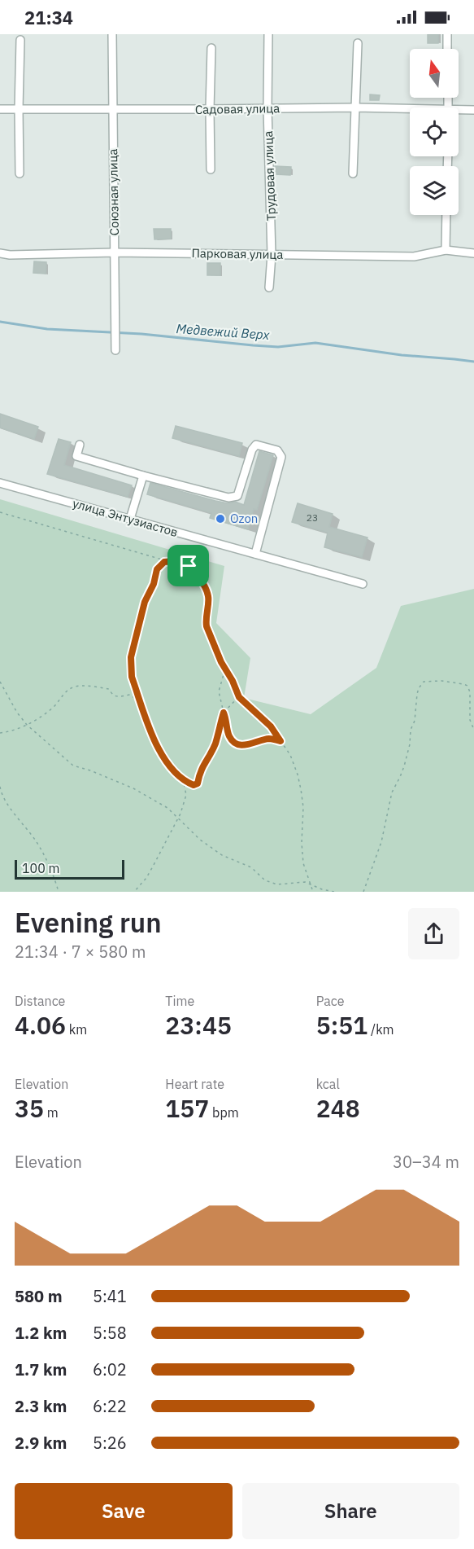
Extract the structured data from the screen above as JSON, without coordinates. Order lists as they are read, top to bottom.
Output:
{
  "streets": {
    "street": [
      "Садовая улица",
      "Трудовая улица",
      "Союзная улица",
      "Парковая улица",
      "улица Энтузиастов"
    ]
  },
  "crossings": [
    ["Садовая улица", "Трудовая улица"],
    ["Садовая улица", "Союзная улица"],
    ["Трудовая улица", "Парковая улица"],
    ["Союзная улица", "Парковая улица"]
  ],
  "water": ["Медвежий Верх"],
  "places": ["Ozon"],
  "house_numbers": ["23"],
  "scale_bar": "100 m",
  "north": "top",
  "page": {
    "status": "21:34",
    "scale": "100 m",
    "heading": ["Evening run", "21:34 · 7 × 580 m"],
    "stats": [
      ["Distance", "4.06 km"],
      ["Time", "23:45"],
      ["Pace", "5:51 /km"],
      ["Elevation", "35 m"],
      ["Heart rate", "157 bpm"],
      ["kcal", "248"]
    ],
    "chart": ["Elevation", "30–34 m"],
    "list": [
      {
        "name": "580 m",
        "note": "5:41"
      },
      {
        "name": "1.2 km",
        "note": "5:58"
      },
      {
        "name": "1.7 km",
        "note": "6:02"
      },
      {
        "name": "2.3 km",
        "note": "6:22"
      },
      {
        "name": "2.9 km",
        "note": "5:26"
      }
    ],
    "buttons": ["Save", "Share"]
  }
}
